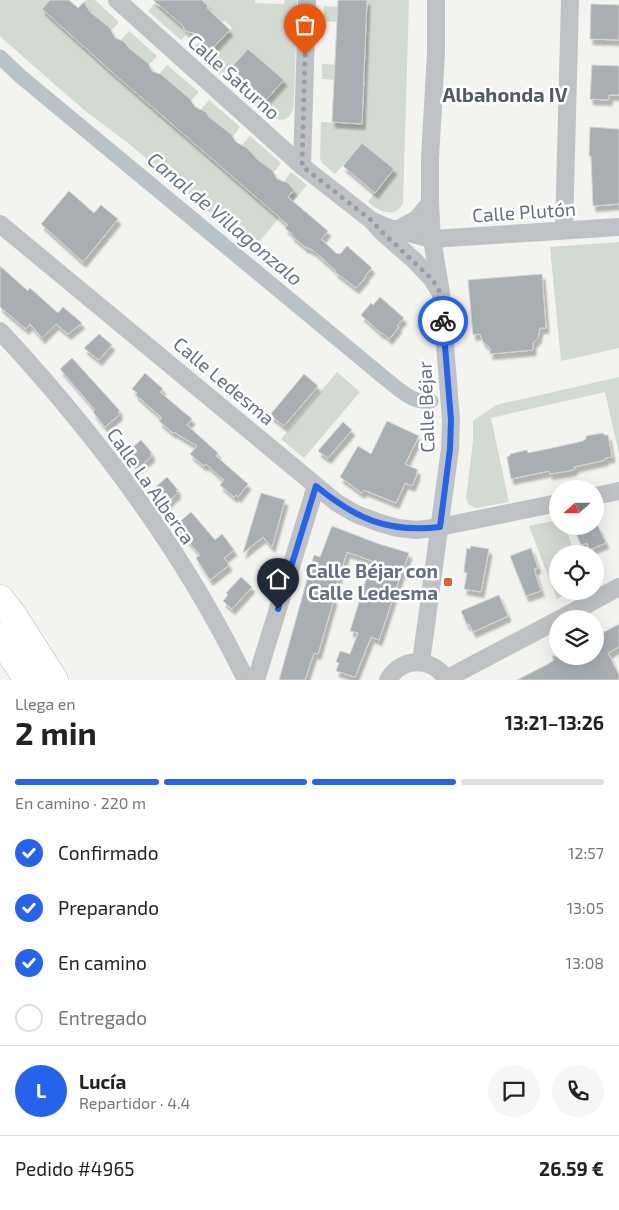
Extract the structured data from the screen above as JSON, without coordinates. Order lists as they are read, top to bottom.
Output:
{
  "streets": {
    "street": [
      "Calle Saturno",
      "Calle Plutón",
      "Calle Ledesma",
      "Calle Béjar",
      "Calle La Alberca"
    ]
  },
  "crossings": [
    ["Calle Saturno", "Calle Plutón"],
    ["Calle Saturno", "Calle Béjar"],
    ["Calle Plutón", "Calle Béjar"],
    ["Calle Ledesma", "Calle Béjar"]
  ],
  "districts": ["Albahonda IV"],
  "water": ["Canal de Villagonzalo"],
  "places": {
    "transit": ["Calle Béjar con Calle Ledesma"]
  },
  "north": "left",
  "page": {
    "heading": ["2 min", "Llega en", "13:21–13:26"],
    "panel": [
      "Lucía",
      "Repartidor · 4.4",
      "Pedido #4965",
      "26.59 €"
    ],
    "bar": "En camino · 220 m",
    "list": [
      ["Confirmado", "12:57"],
      ["Preparando", "13:05"],
      ["En camino", "13:08"],
      "Entregado"
    ],
    "round": "L"
  }
}
